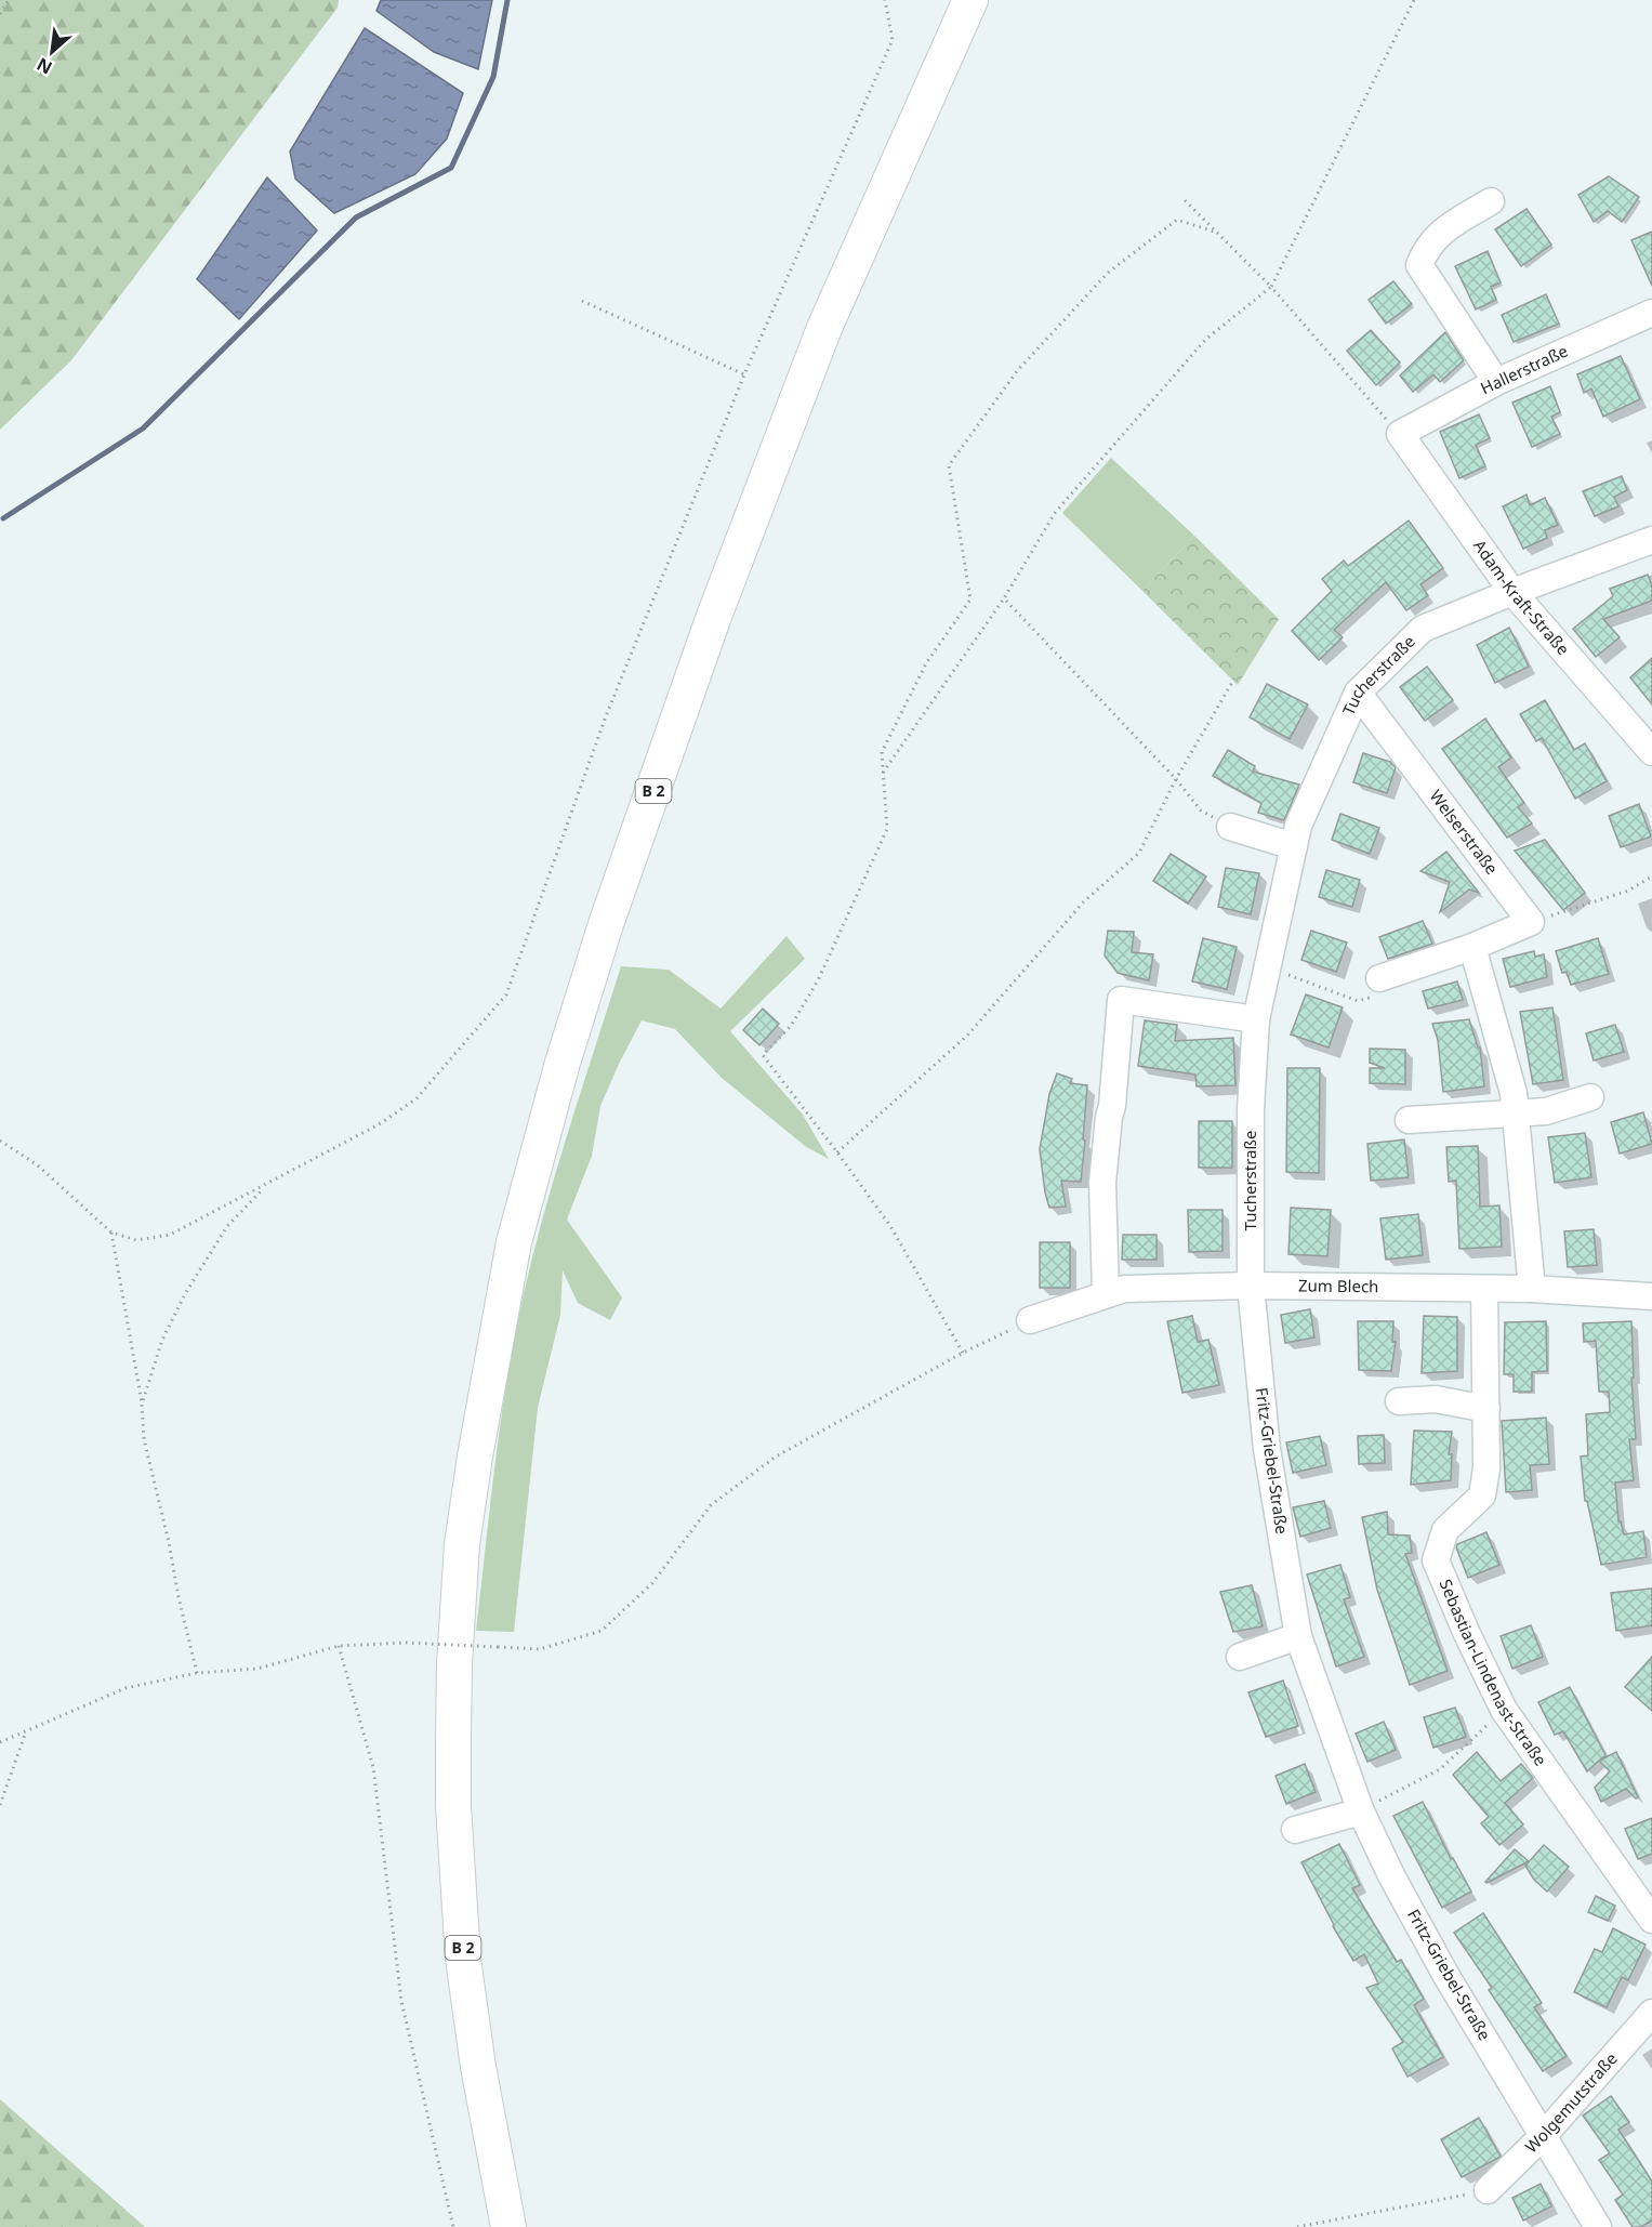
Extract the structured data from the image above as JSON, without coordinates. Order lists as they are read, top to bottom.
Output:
{
  "streets": {
    "main road": ["B 2"],
    "street": [
      "Hallerstraße",
      "Adam-Kraft-Straße",
      "Tucherstraße",
      "Welserstraße",
      "Zum Blech",
      "Fritz-Griebel-Straße",
      "Sebastian-Lindenast-Straße",
      "Wolgemutstraße"
    ]
  },
  "crossings": [
    ["Hallerstraße", "Adam-Kraft-Straße"],
    ["Adam-Kraft-Straße", "Tucherstraße"],
    ["Tucherstraße", "Welserstraße"],
    ["Tucherstraße", "Zum Blech"],
    ["Tucherstraße", "Fritz-Griebel-Straße"],
    ["Zum Blech", "Fritz-Griebel-Straße"],
    ["Zum Blech", "Sebastian-Lindenast-Straße"],
    ["Fritz-Griebel-Straße", "Wolgemutstraße"]
  ],
  "north": "bottom left"
}
